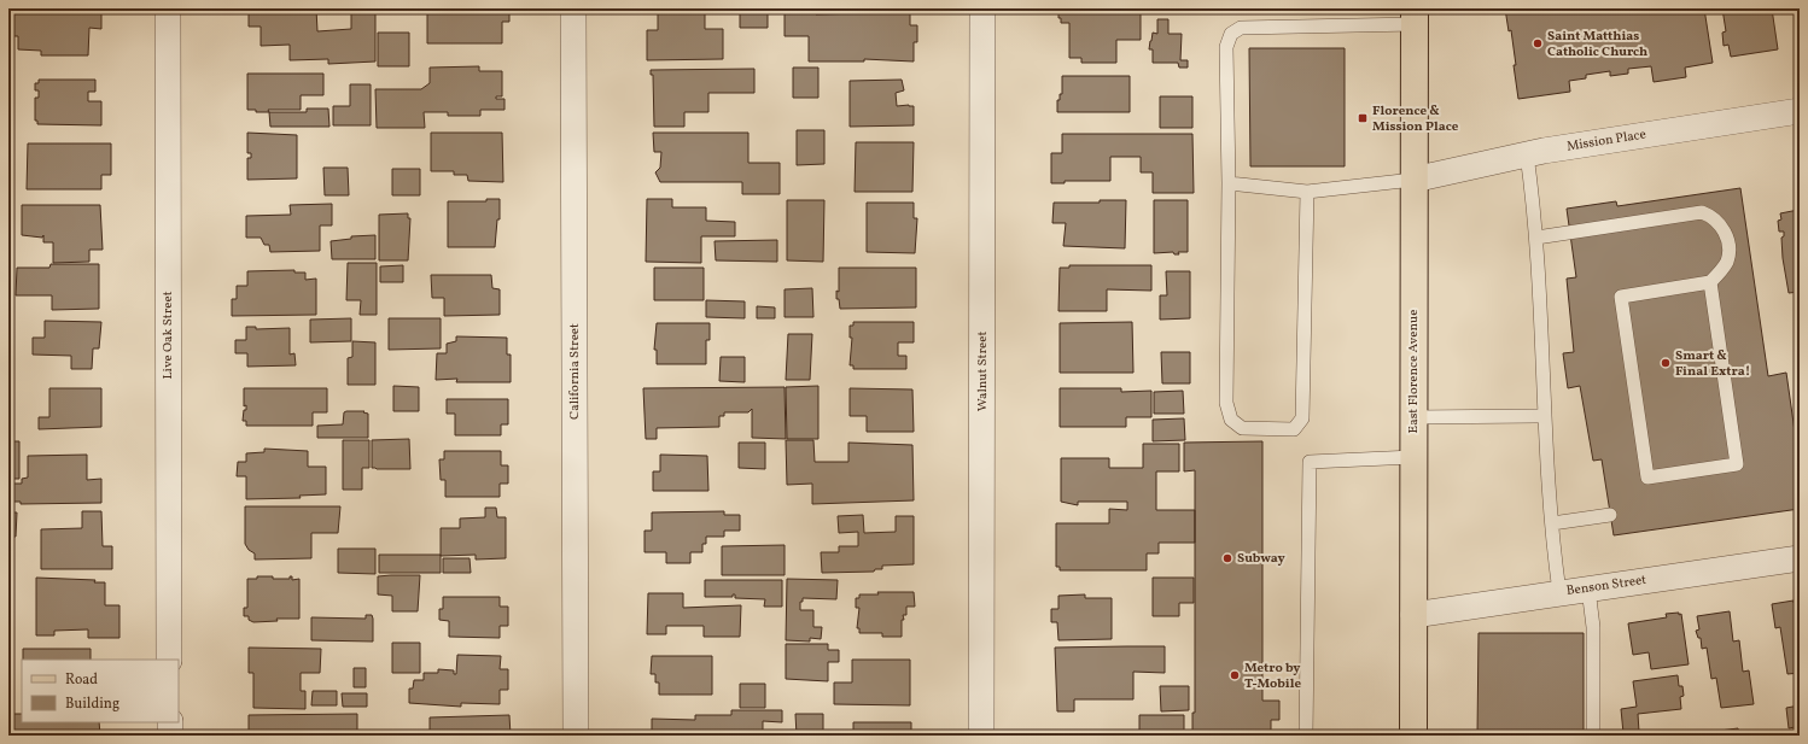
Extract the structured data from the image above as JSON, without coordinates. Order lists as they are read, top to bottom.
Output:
{
  "streets": {
    "main road": ["East Florence Avenue"],
    "street": [
      "Mission Place",
      "Live Oak Street",
      "California Street",
      "Walnut Street",
      "Benson Street"
    ]
  },
  "crossings": [
    ["Mission Place", "East Florence Avenue"],
    ["East Florence Avenue", "Benson Street"]
  ],
  "places": {
    "other": [
      "Saint Matthias Catholic Church",
      "Smart & Final Extra!",
      "Subway",
      "Metro by T-Mobile"
    ],
    "transit": ["Florence & Mission Place"]
  },
  "legend": ["Road", "Building"]
}
